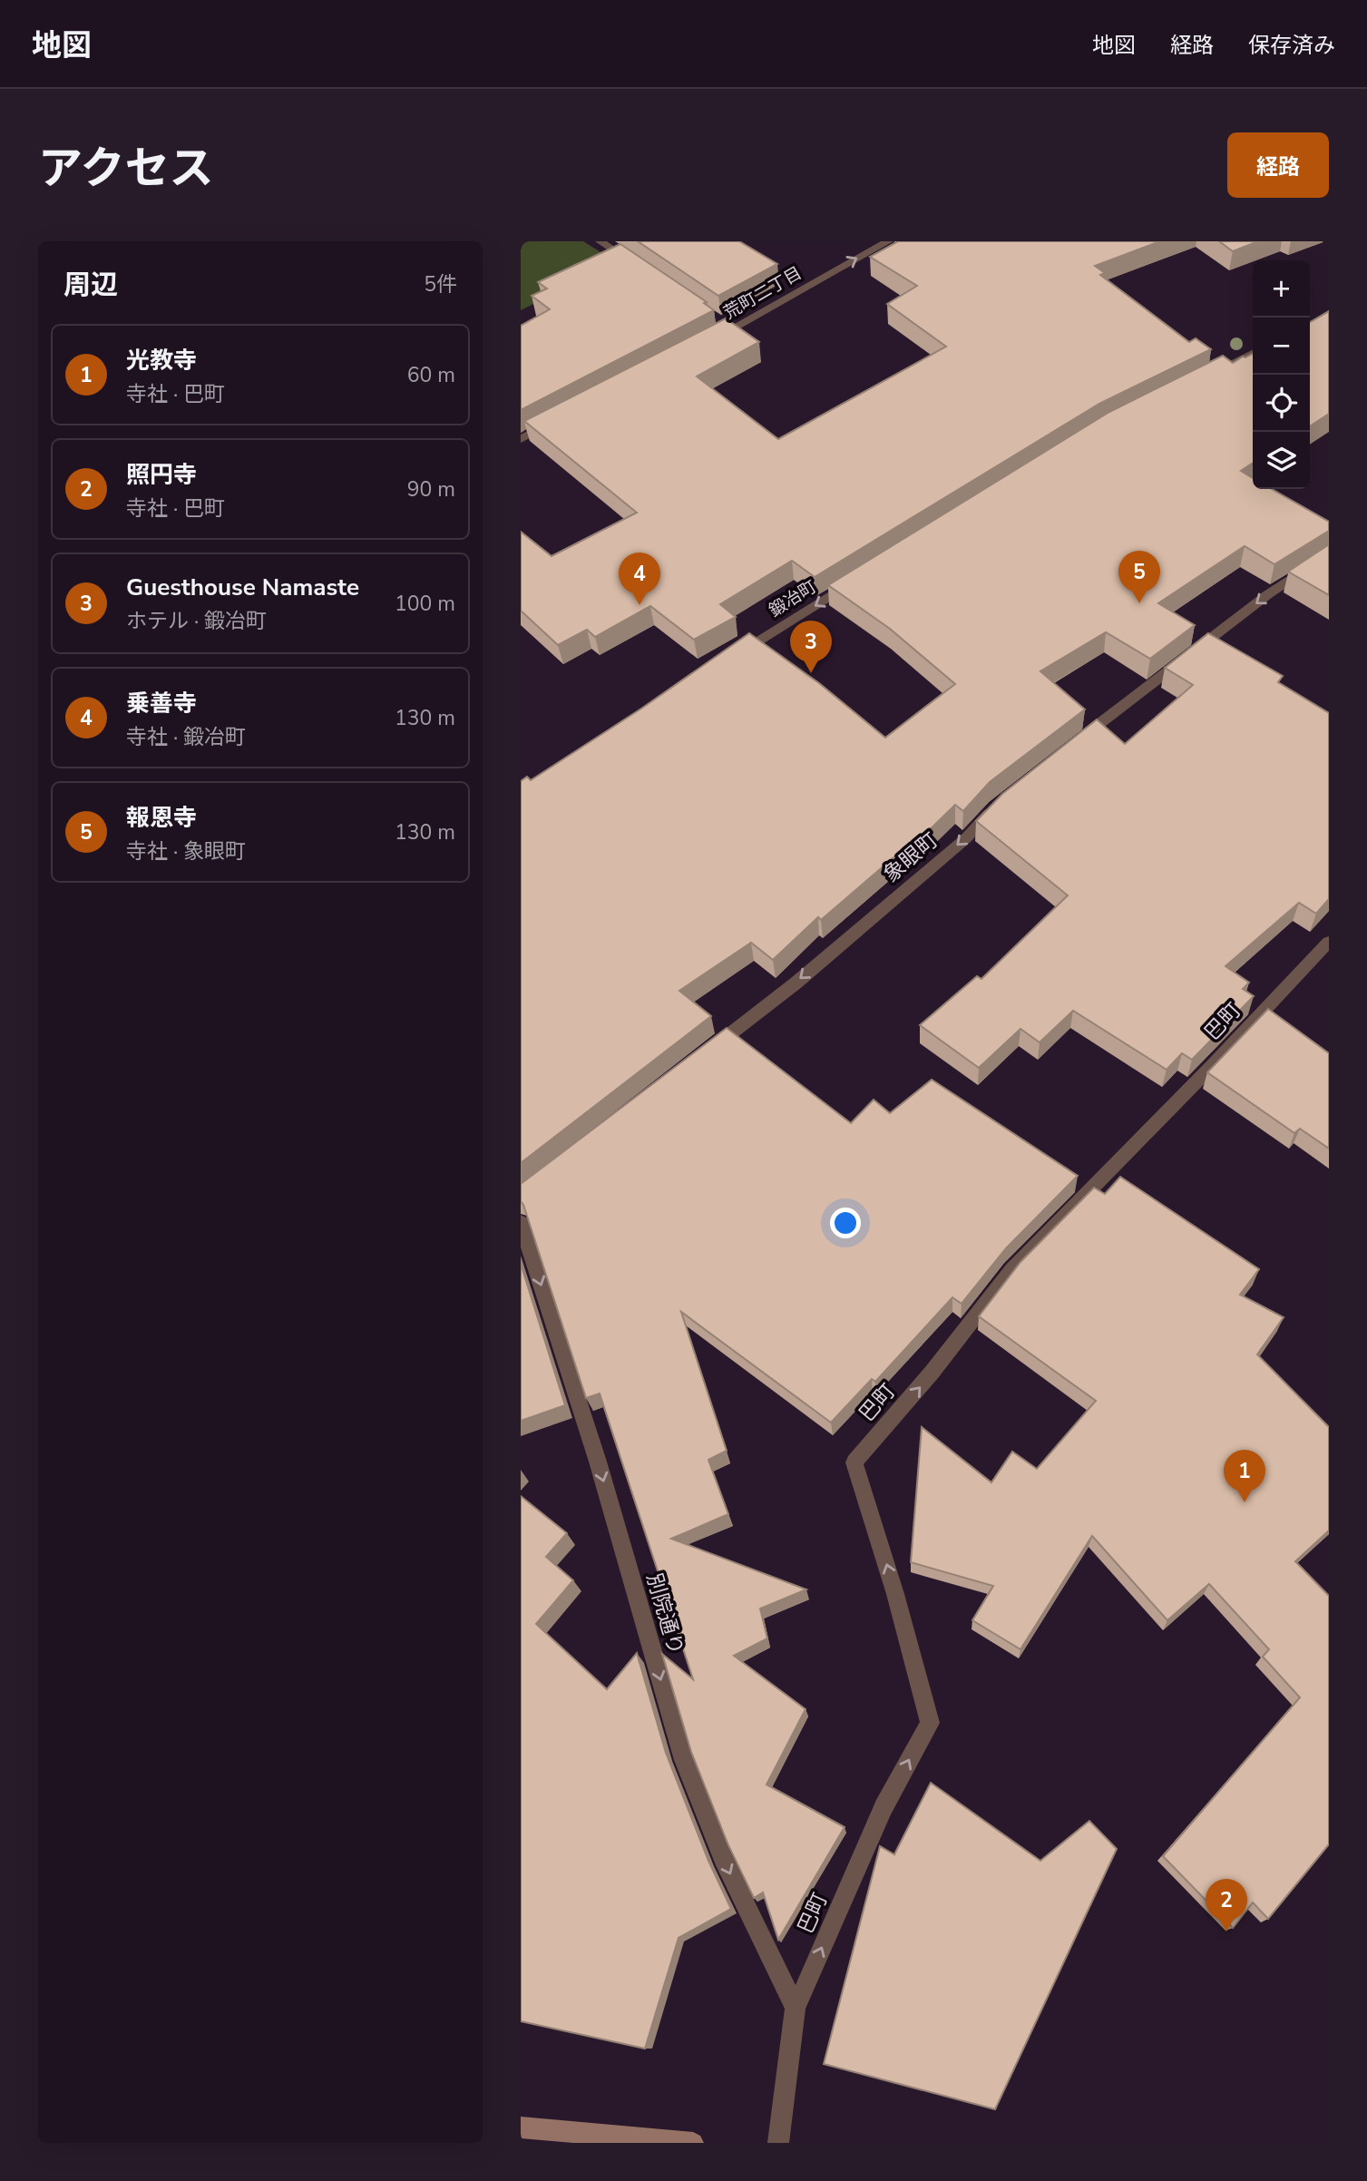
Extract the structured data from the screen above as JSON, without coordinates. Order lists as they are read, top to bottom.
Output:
{
  "streets": {
    "street": [
      "荒町二丁目",
      "鍛冶町",
      "象眼町",
      "巴町",
      "別院通り"
    ]
  },
  "crossings": [
    ["巴町", "別院通り"]
  ],
  "one_way": [
    "荒町二丁目",
    "鍛冶町",
    "象眼町",
    "巴町",
    "別院通り"
  ],
  "page": {
    "header": "地図",
    "nav": ["地図", "経路", "保存済み"],
    "title": "アクセス",
    "buttons": "経路",
    "heading": ["周辺", "5件"],
    "map_buttons": ["+", "−"],
    "list": [
      {
        "mark": "1",
        "name": "光教寺",
        "note": "寺社 · 巴町",
        "value": "60 m"
      },
      {
        "mark": "2",
        "name": "照円寺",
        "note": "寺社 · 巴町",
        "value": "90 m"
      },
      {
        "mark": "3",
        "name": "Guesthouse Namaste",
        "note": "ホテル · 鍛冶町",
        "value": "100 m"
      },
      {
        "mark": "4",
        "name": "乗善寺",
        "note": "寺社 · 鍛冶町",
        "value": "130 m"
      },
      {
        "mark": "5",
        "name": "報恩寺",
        "note": "寺社 · 象眼町",
        "value": "130 m"
      }
    ],
    "pins": [
      "5",
      "4",
      "3",
      "1",
      "2"
    ]
  }
}
